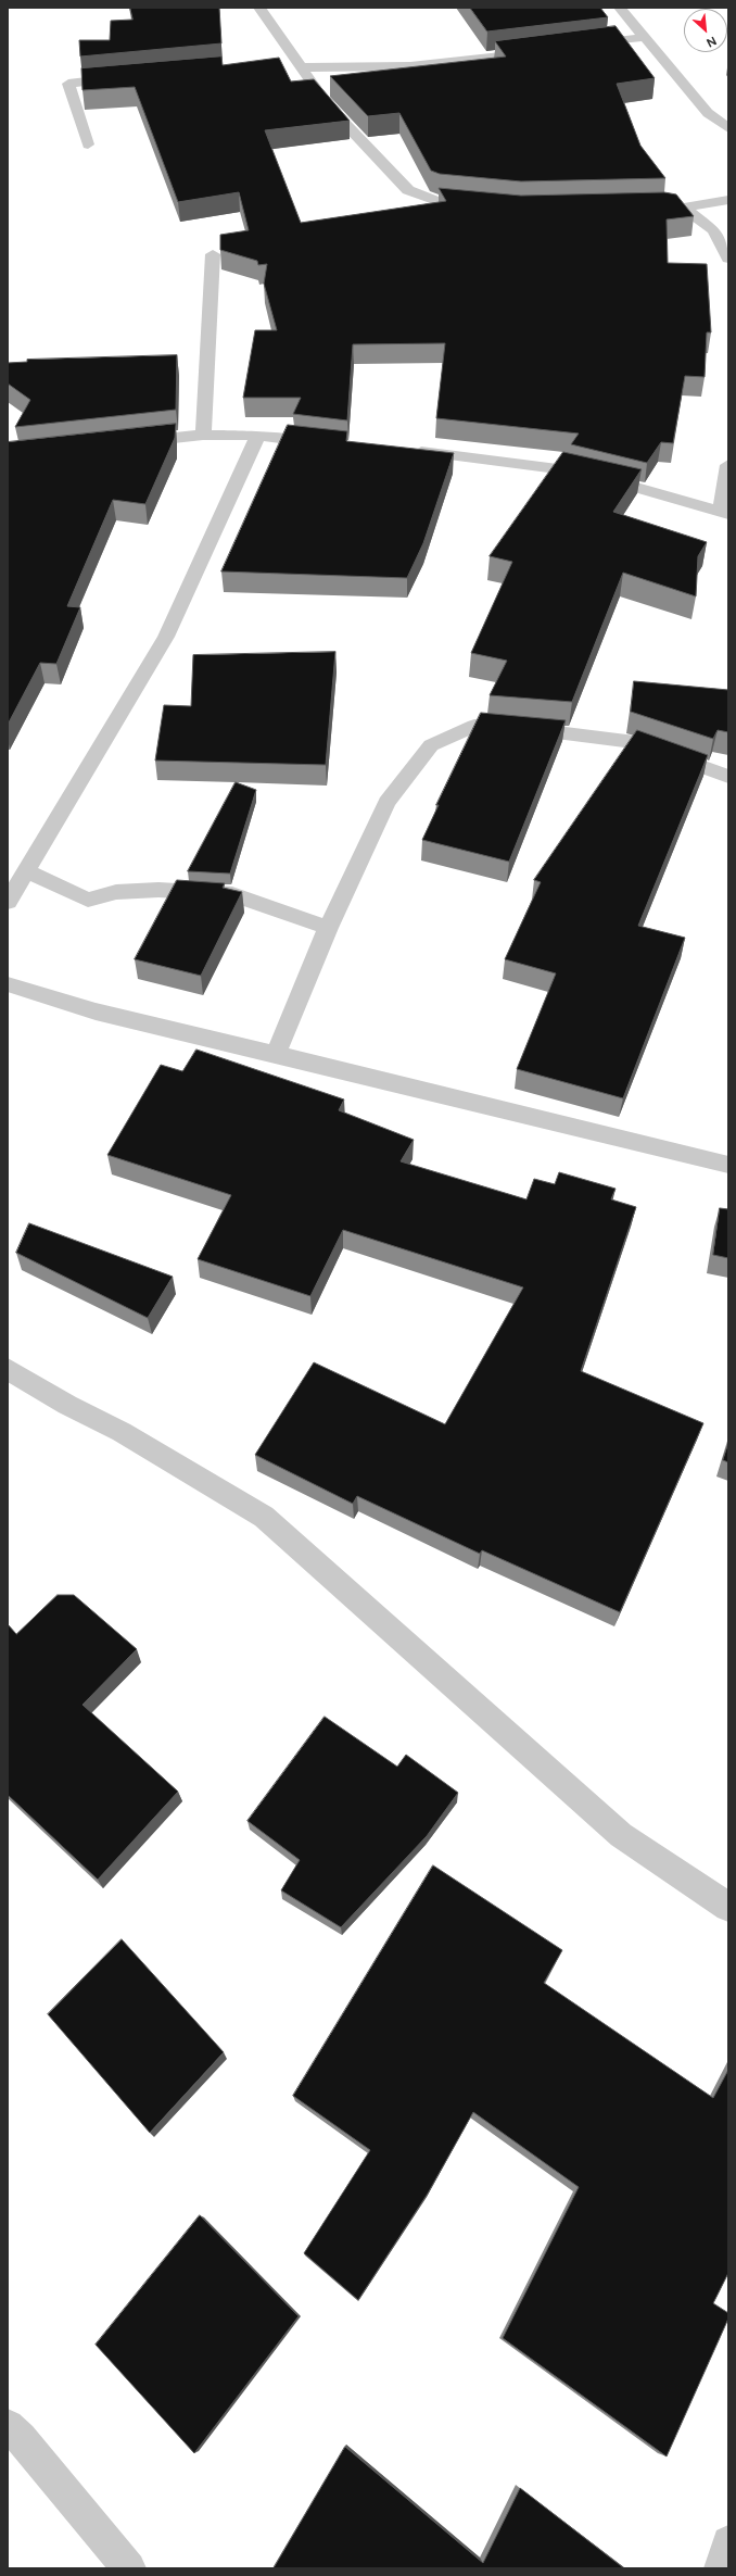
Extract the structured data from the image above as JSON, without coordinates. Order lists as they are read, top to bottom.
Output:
{
  "north": "bottom right"
}
